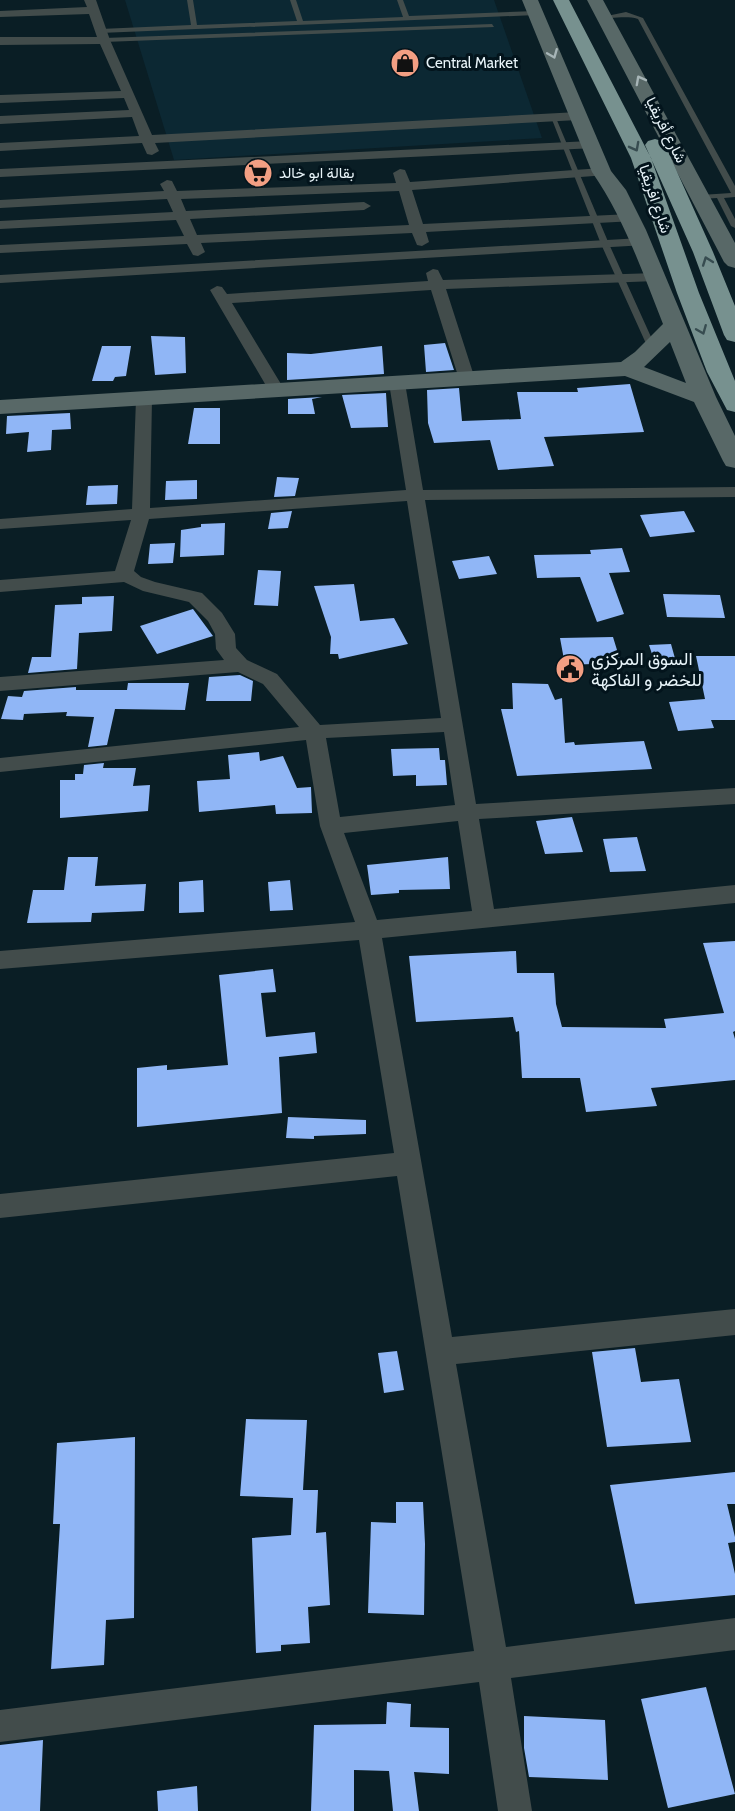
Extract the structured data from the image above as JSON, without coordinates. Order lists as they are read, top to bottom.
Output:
{
  "streets": {
    "highway": ["شارع افريقيا"],
    "street": ["شارع أفريقيا"]
  },
  "places": {
    "shop": ["Central Market"],
    "supermarket": ["بقالة ابو خالد"],
    "public building": ["السوق المركزي للخضر و الفاكهة"]
  }
}
